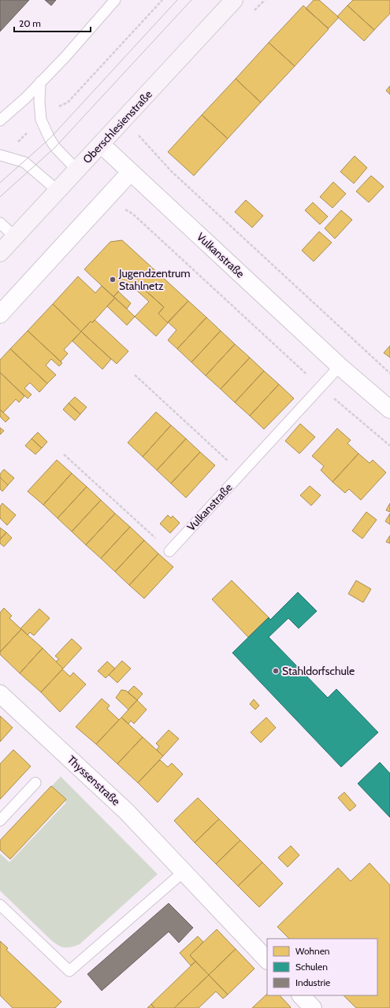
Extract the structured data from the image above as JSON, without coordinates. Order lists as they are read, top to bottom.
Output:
{
  "streets": {
    "main road": ["Oberschlesienstraße"],
    "street": ["Vulkanstraße", "Thyssenstraße"]
  },
  "crossings": [
    ["Oberschlesienstraße", "Vulkanstraße"]
  ],
  "places": ["Jugendzentrum Stahlnetz", "Stahldorfschule"],
  "legend": ["Wohnen", "Schulen", "Industrie"],
  "scale_bar": "20 m"
}
